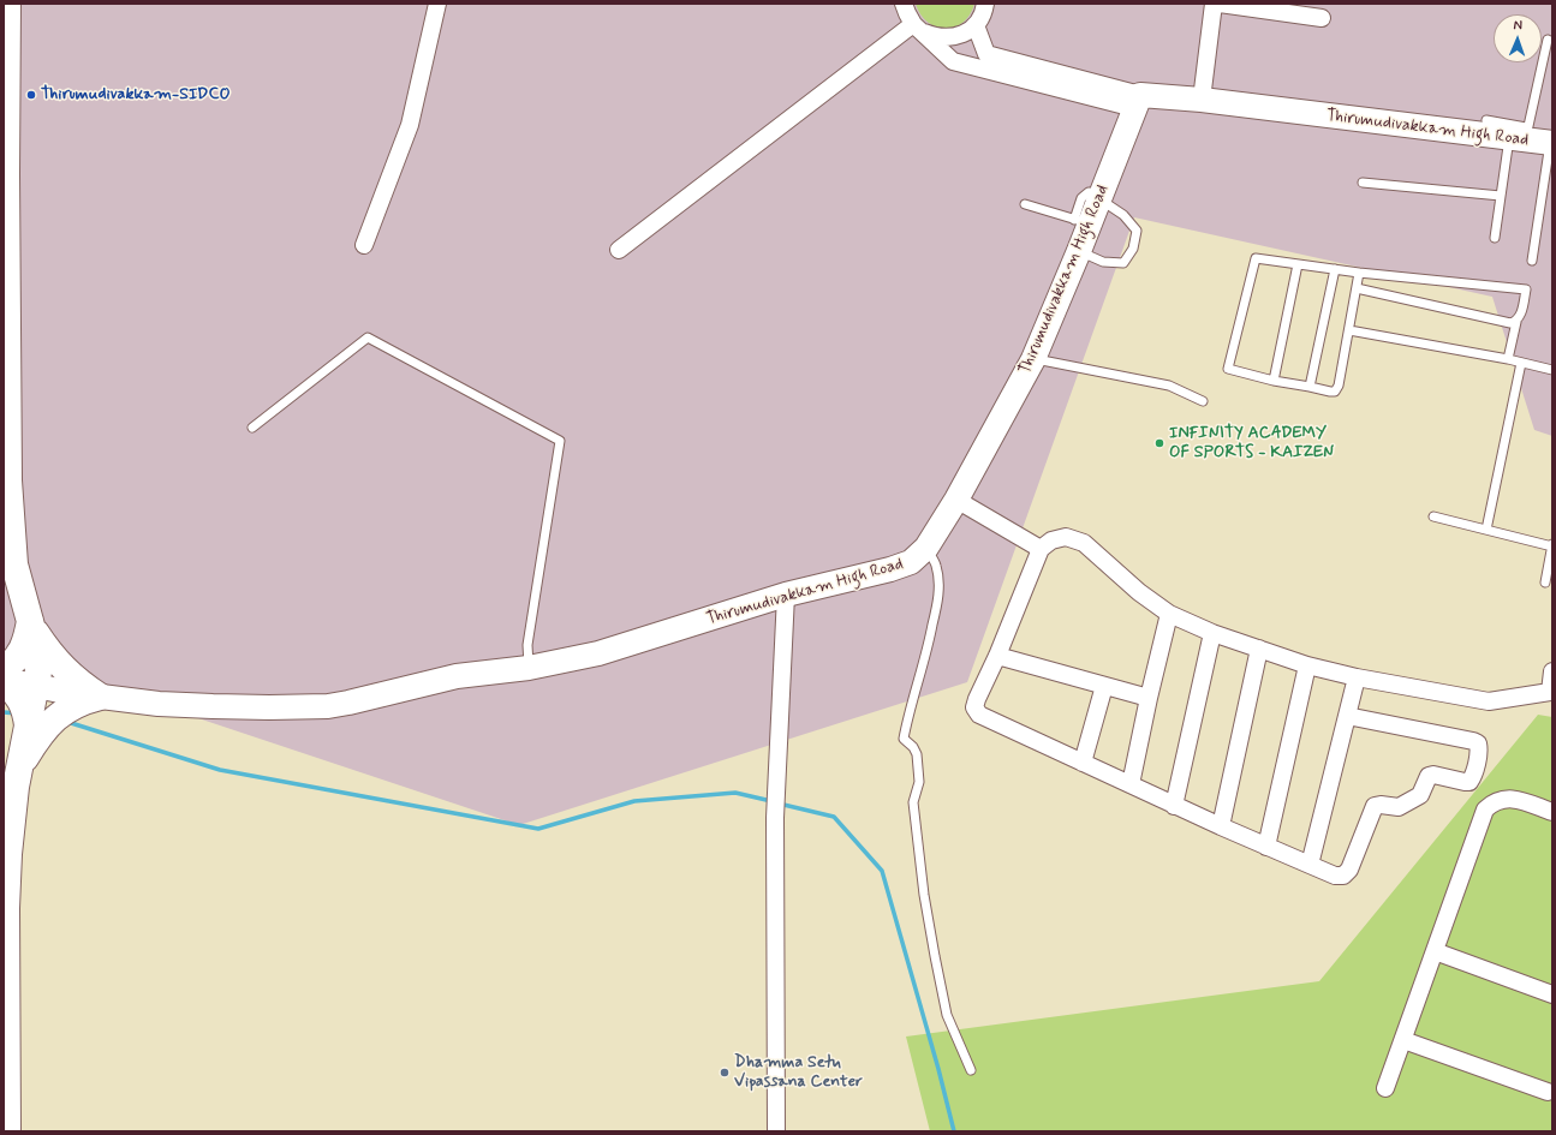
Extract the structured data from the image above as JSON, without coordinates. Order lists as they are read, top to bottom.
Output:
{
  "streets": {
    "main road": ["Thirumudivakkam High Road"]
  },
  "places": ["Thirumudivakkam-SIDCO", "INFINITY ACADEMY OF SPORTS - KAIZEN", "Dhamma Setu Vipassana Center"],
  "north": "top"
}
